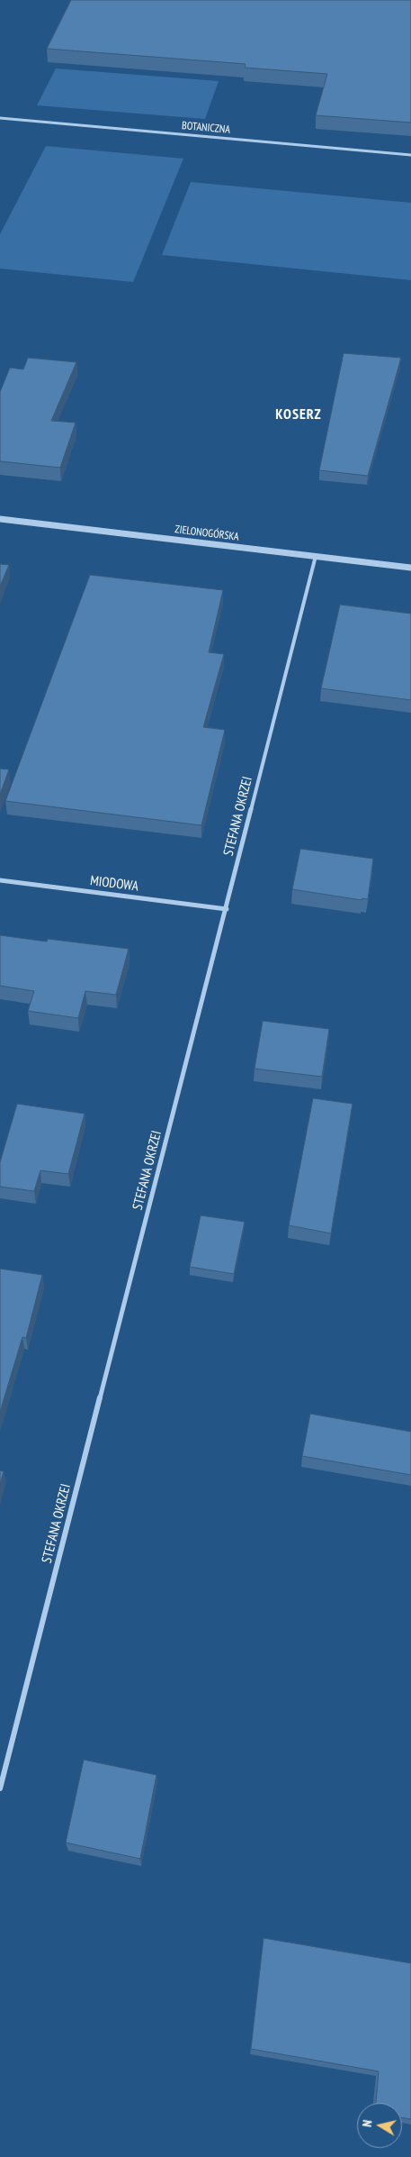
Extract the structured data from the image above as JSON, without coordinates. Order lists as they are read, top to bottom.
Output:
{
  "streets": {
    "street": [
      "BOTANICZNA",
      "ZIELONOGÓRSKA",
      "STEFANA OKRZEI",
      "MIODOWA"
    ]
  },
  "crossings": [
    ["ZIELONOGÓRSKA", "STEFANA OKRZEI"],
    ["STEFANA OKRZEI", "MIODOWA"]
  ],
  "districts": ["KOSERZ"],
  "north": "left"
}
